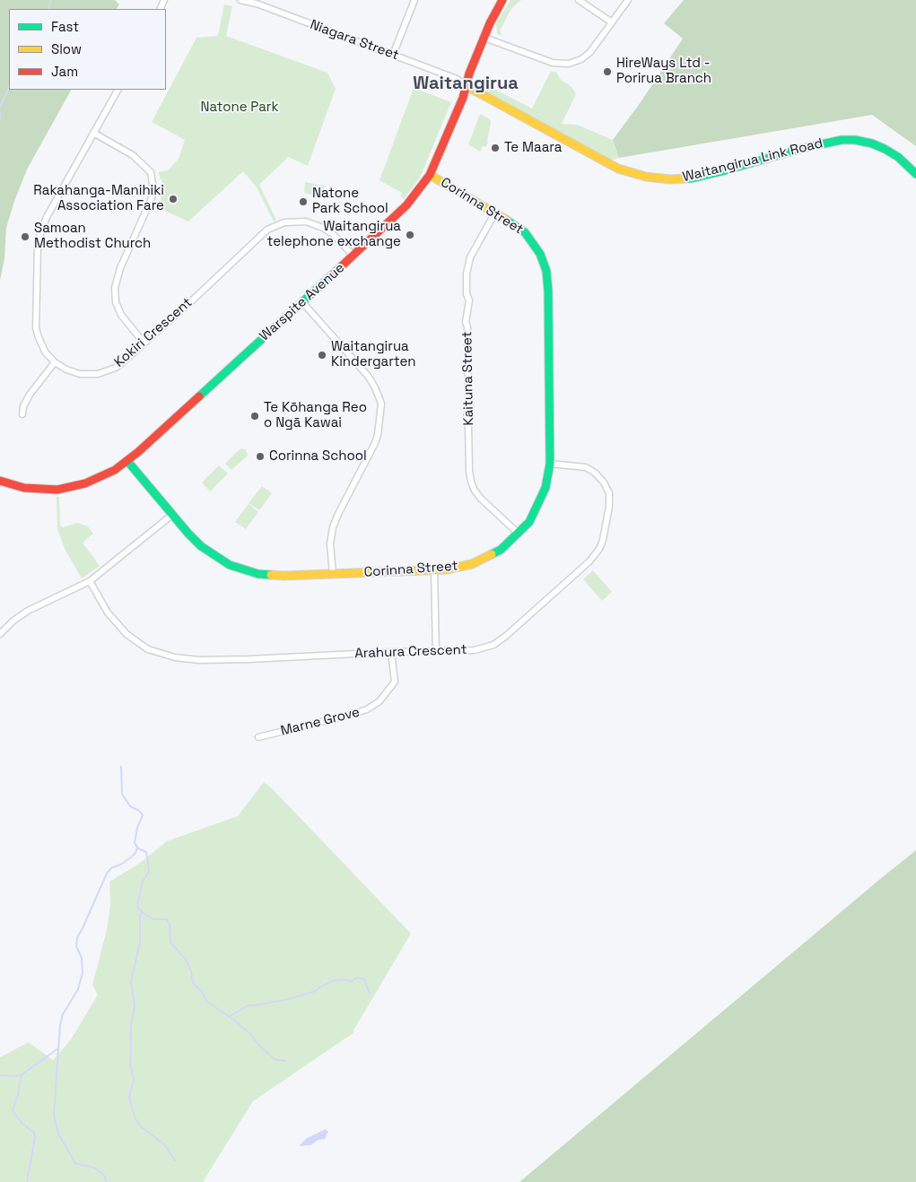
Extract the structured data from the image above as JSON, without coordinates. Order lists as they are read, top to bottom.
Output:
{
  "streets": {
    "main road": ["Waitangirua Link Road", "Corinna Street", "Warspite Avenue"],
    "street": [
      "Niagara Street",
      "Kokiri Crescent",
      "Kaituna Street",
      "Arahura Crescent",
      "Marne Grove"
    ]
  },
  "crossings": [
    ["Niagara Street", "Waitangirua Link Road"],
    ["Niagara Street", "Warspite Avenue"],
    ["Waitangirua Link Road", "Warspite Avenue"],
    ["Corinna Street", "Warspite Avenue"],
    ["Corinna Street", "Kaituna Street"],
    ["Corinna Street", "Arahura Crescent"],
    ["Warspite Avenue", "Kokiri Crescent"],
    ["Arahura Crescent", "Marne Grove"]
  ],
  "districts": ["Waitangirua"],
  "parks": ["Natone Park"],
  "places": [
    "HireWays Ltd - Porirua Branch",
    "Te Maara",
    "Rakahanga-Manihiki Association Fare",
    "Natone Park School",
    "Waitangirua telephone exchange",
    "Samoan Methodist Church",
    "Waitangirua Kindergarten",
    "Te Kōhanga Reo o Ngā Kawai",
    "Corinna School"
  ],
  "legend": ["Fast", "Slow", "Jam"]
}
